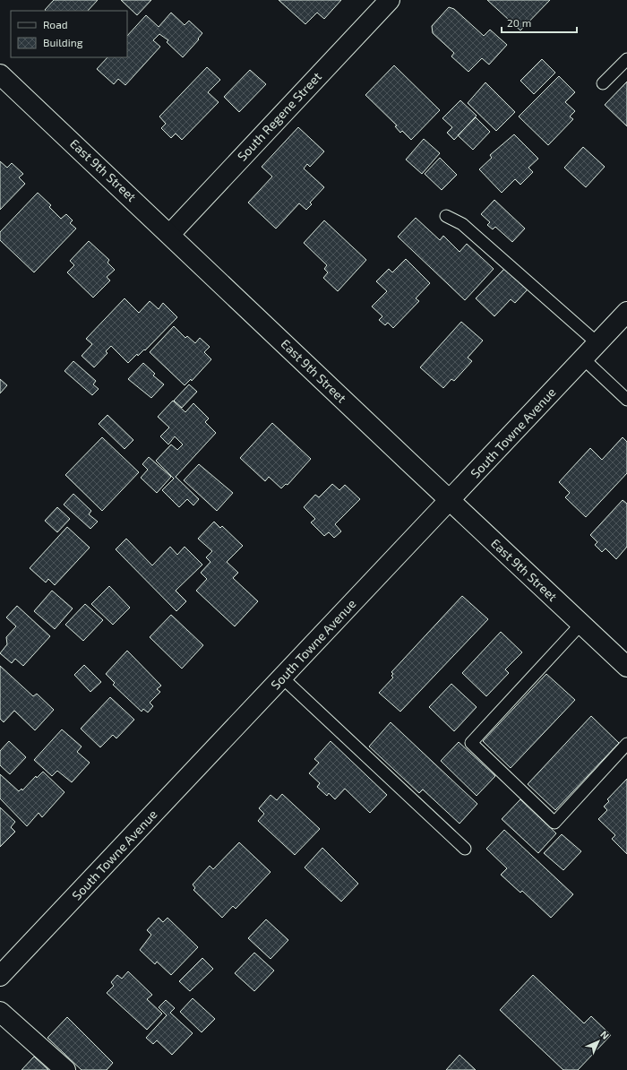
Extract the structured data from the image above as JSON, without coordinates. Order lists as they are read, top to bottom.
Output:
{
  "streets": {
    "street": ["South Regene Street", "East 9th Street", "South Towne Avenue"]
  },
  "crossings": [
    ["South Regene Street", "East 9th Street"],
    ["East 9th Street", "South Towne Avenue"]
  ],
  "legend": ["Road", "Building"],
  "scale_bar": "20 m",
  "north": "top right"
}
